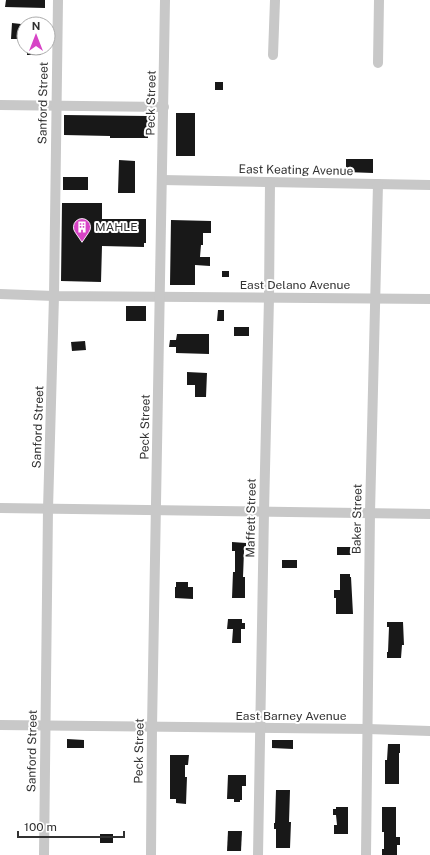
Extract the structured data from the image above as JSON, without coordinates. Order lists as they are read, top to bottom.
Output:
{
  "streets": {
    "street": [
      "Sanford Street",
      "Peck Street",
      "East Keating Avenue",
      "East Delano Avenue",
      "Maffett Street",
      "Baker Street",
      "East Barney Avenue"
    ]
  },
  "crossings": [
    ["Sanford Street", "East Delano Avenue"],
    ["Sanford Street", "East Barney Avenue"],
    ["Peck Street", "East Keating Avenue"],
    ["Peck Street", "East Delano Avenue"],
    ["Peck Street", "East Barney Avenue"],
    ["East Keating Avenue", "Maffett Street"],
    ["East Keating Avenue", "Baker Street"],
    ["East Delano Avenue", "Maffett Street"],
    ["East Delano Avenue", "Baker Street"],
    ["Maffett Street", "East Barney Avenue"],
    ["Baker Street", "East Barney Avenue"]
  ],
  "places": {
    "building": ["MAHLE"]
  },
  "scale_bar": "100 m",
  "north": "top"
}
